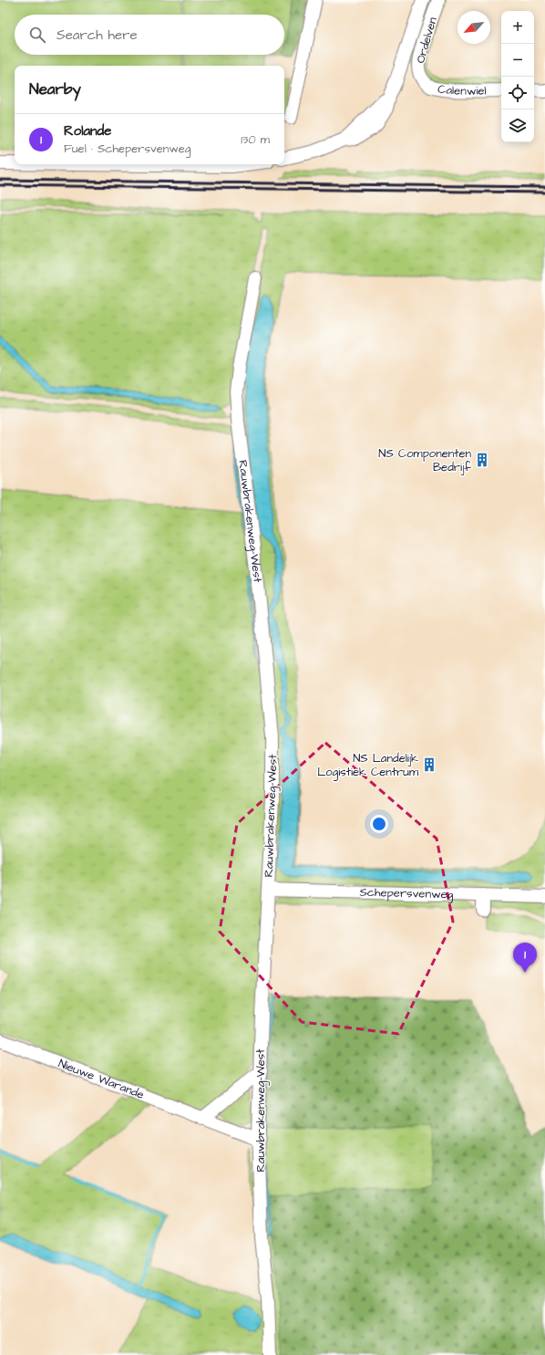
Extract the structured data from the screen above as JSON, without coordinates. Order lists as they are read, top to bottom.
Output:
{
  "streets": {
    "street": [
      "Ordelven",
      "Calenwiel",
      "Rauwbrakenweg-West",
      "Schepersvenweg",
      "Nieuwe Warande"
    ]
  },
  "crossings": [
    ["Ordelven", "Calenwiel"],
    ["Rauwbrakenweg-West", "Schepersvenweg"],
    ["Rauwbrakenweg-West", "Nieuwe Warande"]
  ],
  "places": {
    "building": ["NS Componenten Bedrijf", "NS Landelijk Logistiek Centrum"]
  },
  "north": "bottom left",
  "page": {
    "map_buttons": ["+", "−"],
    "search": "Search here",
    "heading": "Nearby",
    "list": [
      {
        "mark": "1",
        "name": "Rolande",
        "note": "Fuel · Schepersvenweg",
        "value": "130 m"
      }
    ],
    "pins": "1"
  }
}
